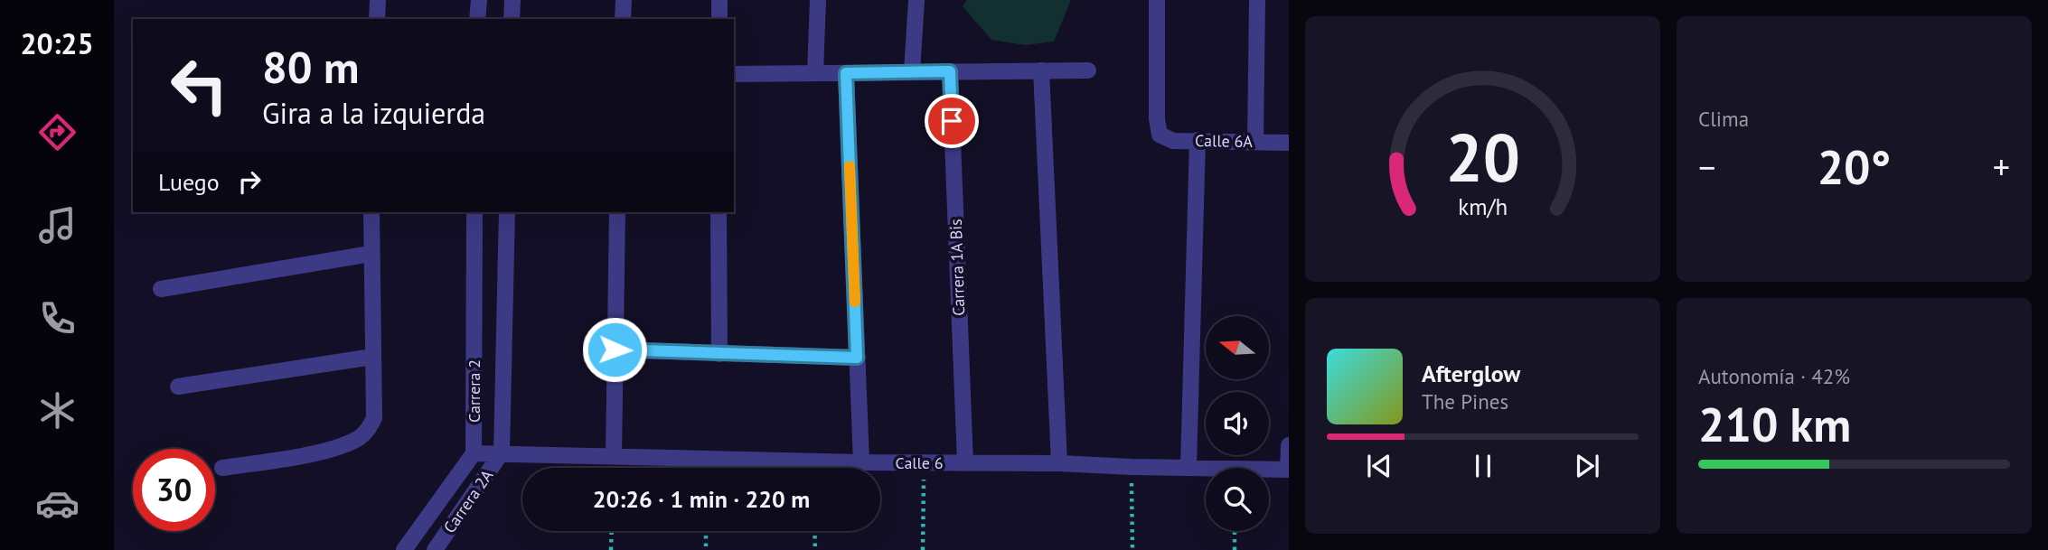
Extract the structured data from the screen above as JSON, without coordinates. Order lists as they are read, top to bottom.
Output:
{
  "streets": {
    "street": [
      "Calle 6A",
      "Carrera 1A Bis",
      "Carrera 2",
      "Calle 6",
      "Carrera 2A"
    ]
  },
  "crossings": [
    ["Carrera 1A Bis", "Calle 6"],
    ["Carrera 2", "Calle 6"],
    ["Carrera 2", "Carrera 2A"],
    ["Calle 6", "Carrera 2A"]
  ],
  "north": "left",
  "page": {
    "tabs": "20:25",
    "tile": [
      "Clima",
      ["Autonomía · 42%", "210 km"]
    ],
    "turn": ["80 m", "Gira a la izquierda"],
    "heat": ["−", "20°", "+"],
    "then": "Luego",
    "song": ["Afterglow", "The Pines"],
    "limit": "30",
    "trip": "20:26 · 1 min · 220 m",
    "gauge": ["20", "km/h"]
  }
}
